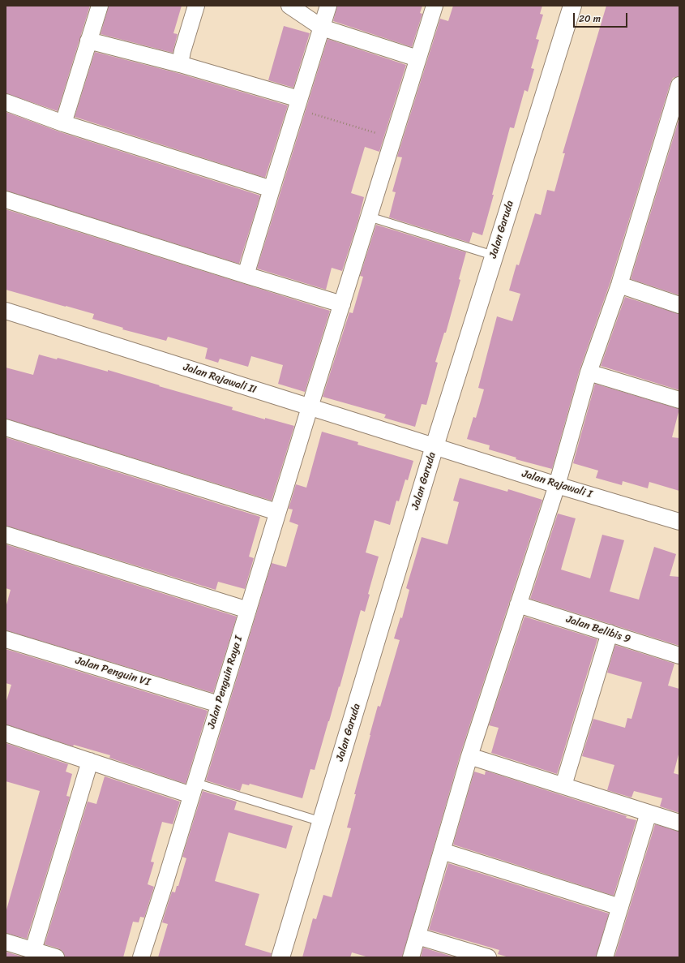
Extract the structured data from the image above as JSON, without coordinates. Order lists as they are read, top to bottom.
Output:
{
  "streets": {
    "street": [
      "Jalan Garuda",
      "Jalan Rajawali II",
      "Jalan Rajawali I",
      "Jalan Belibis 9",
      "Jalan Penguin VI",
      "Jalan Penguin Raya I"
    ]
  },
  "crossings": [
    ["Jalan Garuda", "Jalan Rajawali II"],
    ["Jalan Garuda", "Jalan Rajawali I"],
    ["Jalan Rajawali II", "Jalan Rajawali I"],
    ["Jalan Rajawali II", "Jalan Penguin Raya I"],
    ["Jalan Penguin VI", "Jalan Penguin Raya I"]
  ],
  "scale_bar": "20 m"
}
